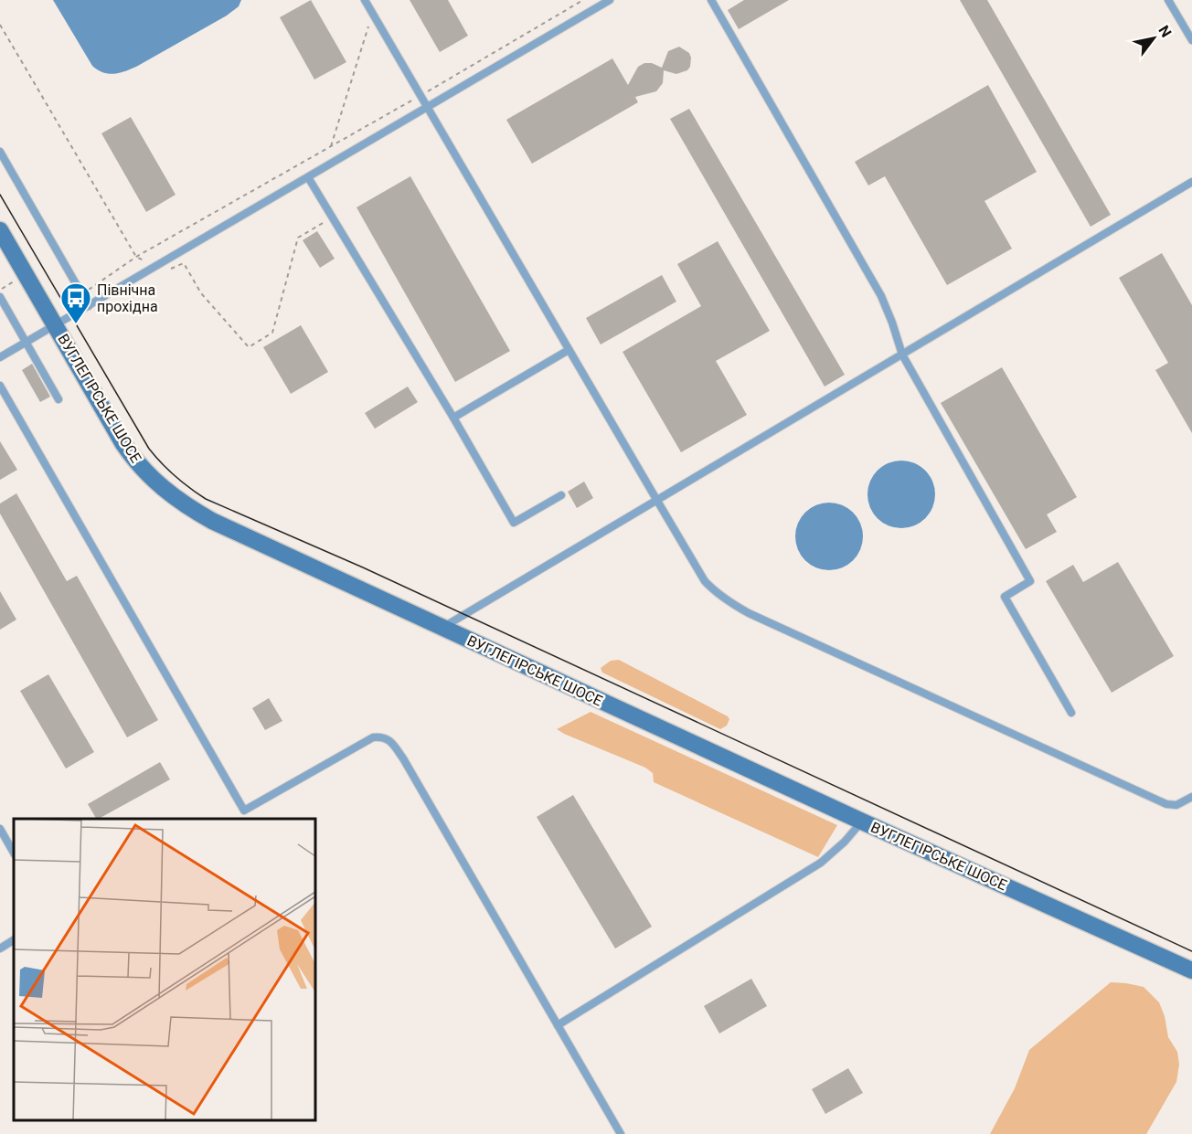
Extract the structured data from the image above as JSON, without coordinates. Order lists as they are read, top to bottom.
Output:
{
  "streets": {
    "street": ["ВУГЛЕГІРСЬКЕ ШОСЕ"]
  },
  "places": {
    "bus stop": ["Північна прохідна"]
  },
  "north": "top right"
}
